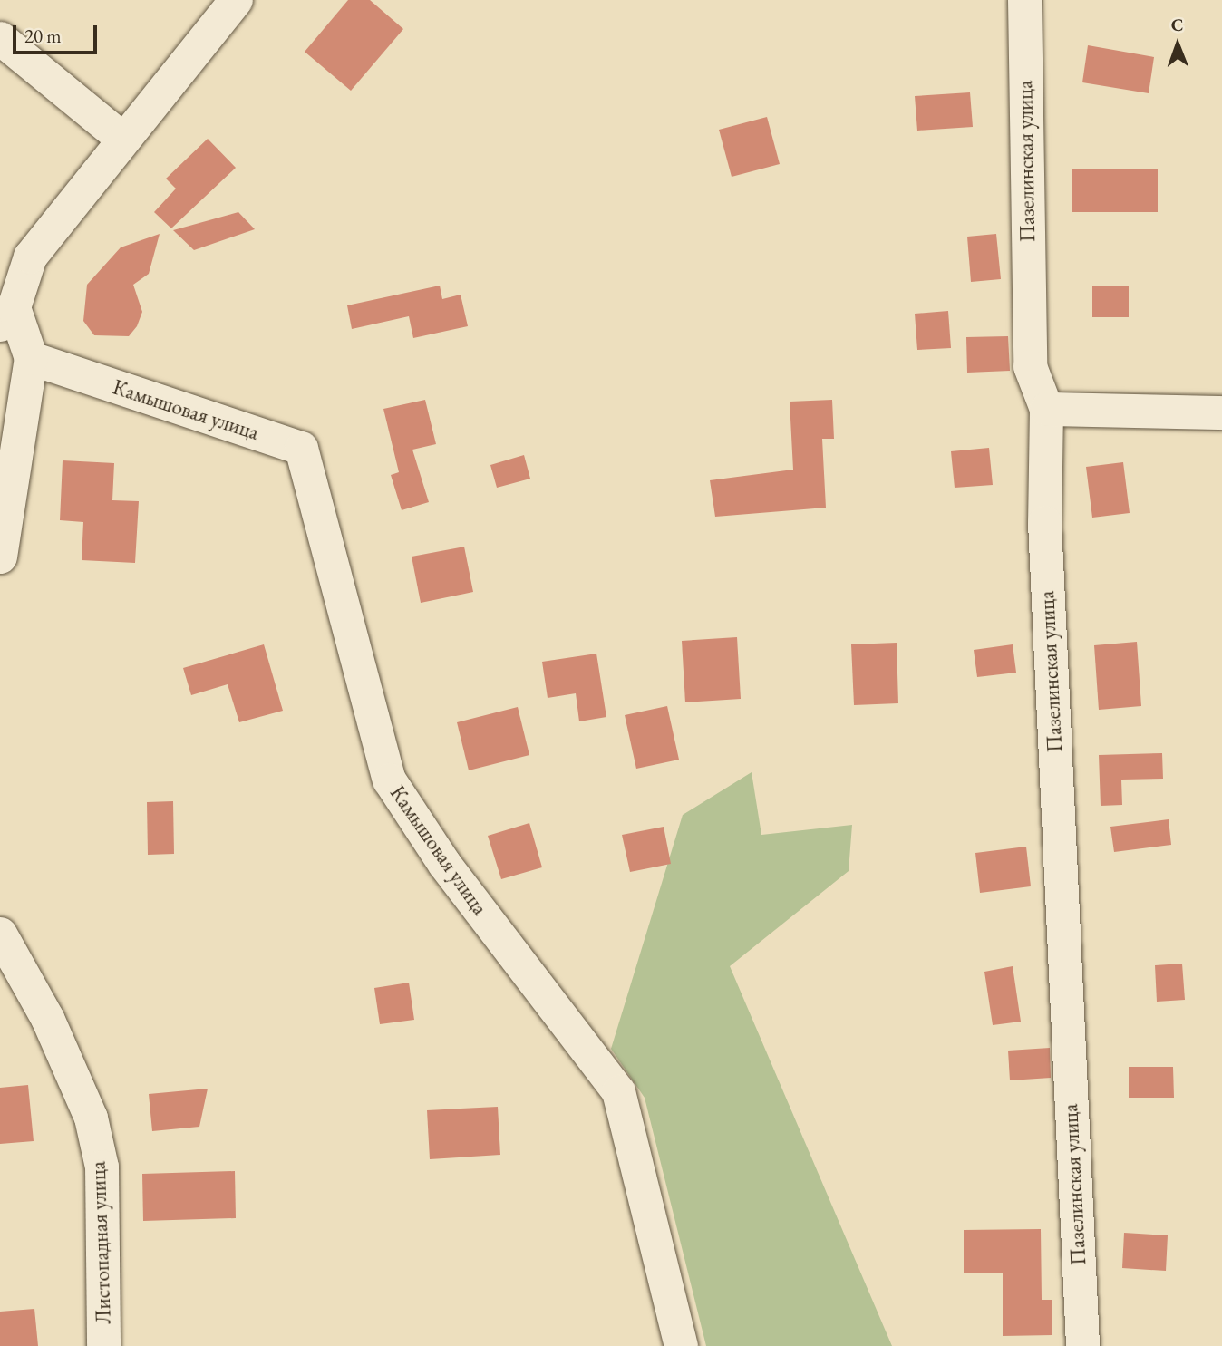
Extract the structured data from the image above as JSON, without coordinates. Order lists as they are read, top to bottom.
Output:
{
  "streets": {
    "street": ["Пазелинская улица", "Камышовая улица", "Листопадная улица"]
  },
  "scale_bar": "20 m",
  "north": "top"
}
